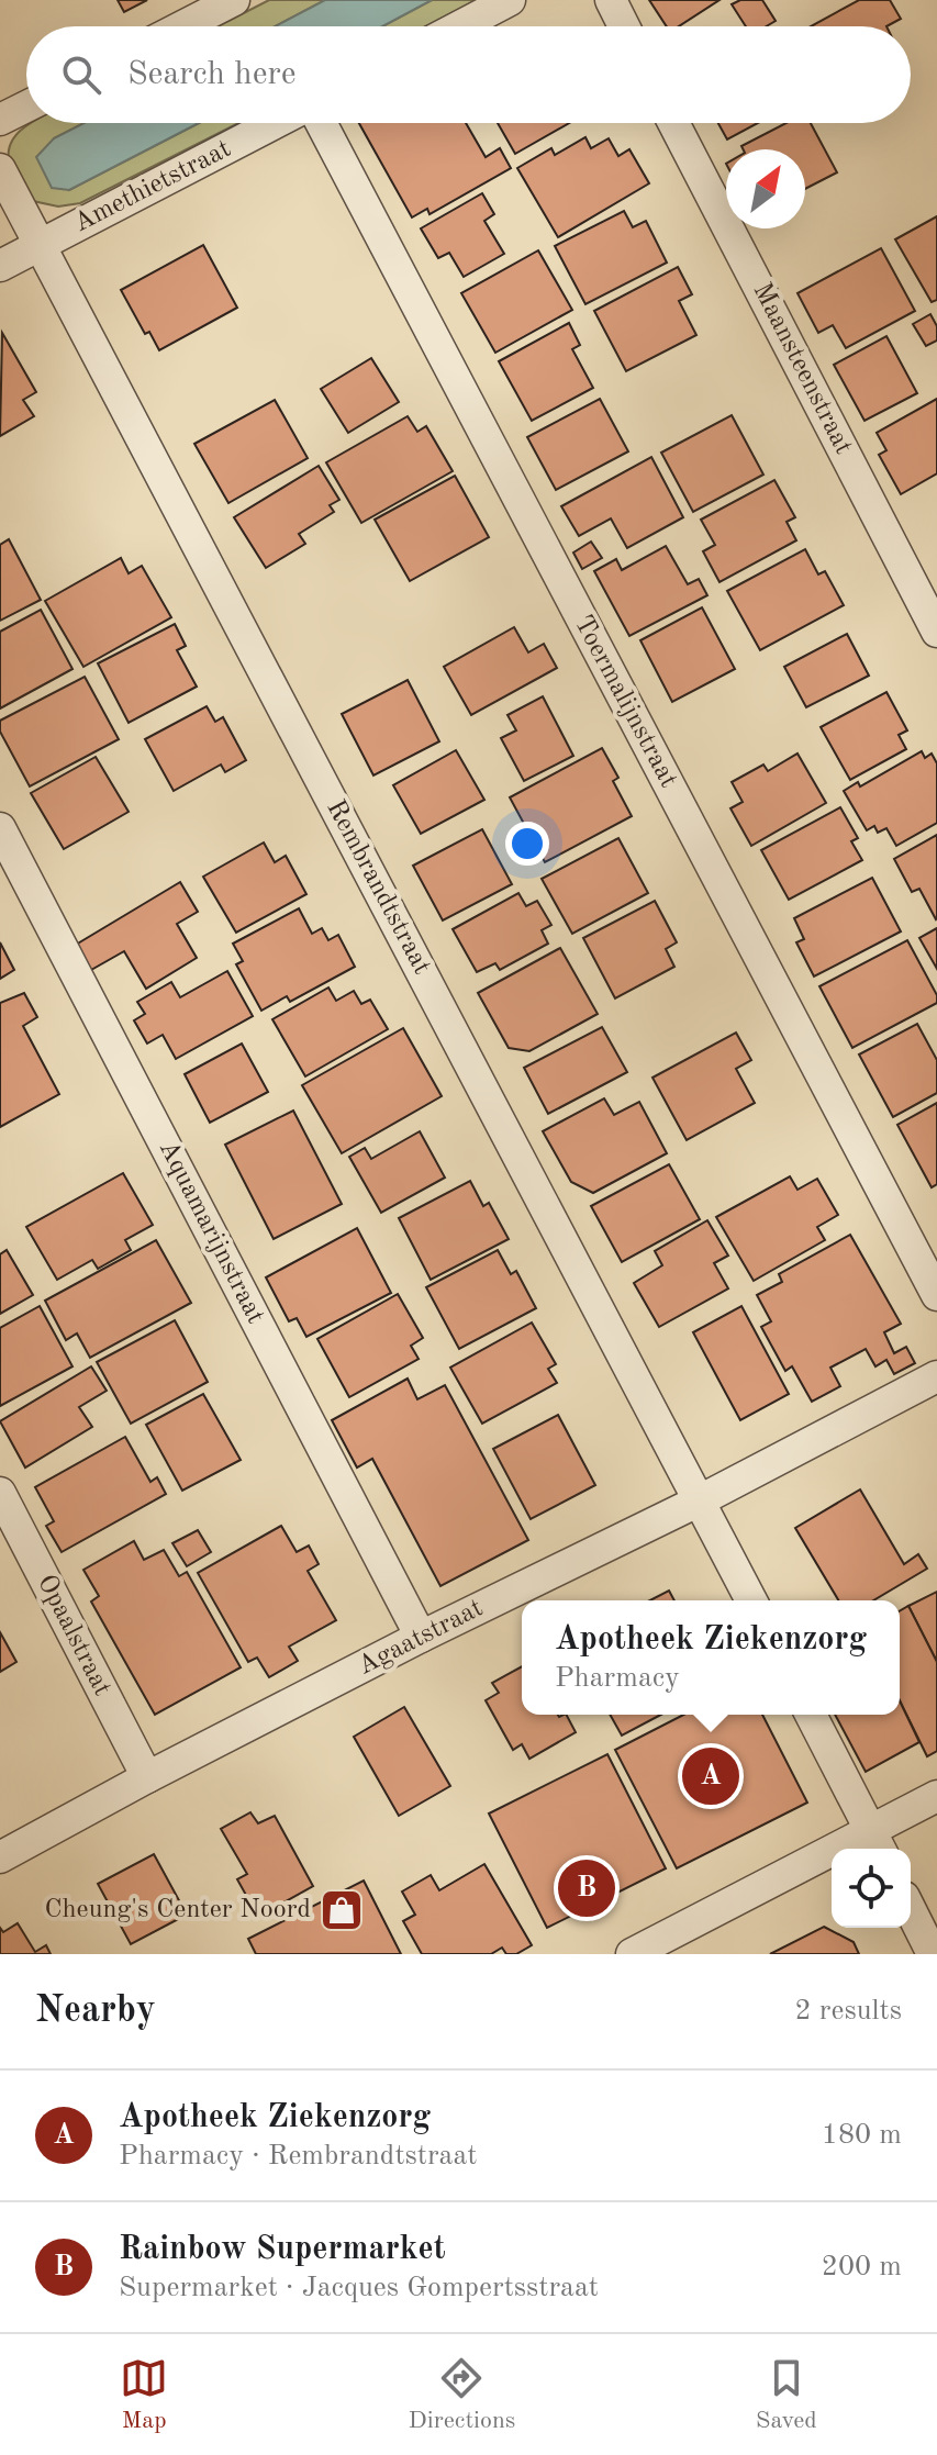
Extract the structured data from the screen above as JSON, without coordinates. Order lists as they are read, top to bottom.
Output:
{
  "streets": {
    "street": [
      "Amethietstraat",
      "Maansteenstraat",
      "Toermalijnstraat",
      "Rembrandtstraat",
      "Aquamarijnstraat",
      "Opaalstraat",
      "Agaatstraat"
    ]
  },
  "crossings": [
    ["Amethietstraat", "Rembrandtstraat"],
    ["Rembrandtstraat", "Agaatstraat"],
    ["Aquamarijnstraat", "Agaatstraat"],
    ["Opaalstraat", "Agaatstraat"]
  ],
  "places": {
    "shop": ["Cheung's Center Noord"]
  },
  "north": "top right",
  "page": {
    "search": "Search here",
    "popup": ["Apotheek Ziekenzorg", "Pharmacy"],
    "pins": ["A", "B"],
    "heading": ["Nearby", "2 results"],
    "list": [
      {
        "mark": "A",
        "name": "Apotheek Ziekenzorg",
        "note": "Pharmacy · Rembrandtstraat",
        "value": "180 m"
      },
      {
        "mark": "B",
        "name": "Rainbow Supermarket",
        "note": "Supermarket · Jacques Gompertsstraat",
        "value": "200 m"
      }
    ],
    "nav": ["Map", "Directions", "Saved"]
  }
}
